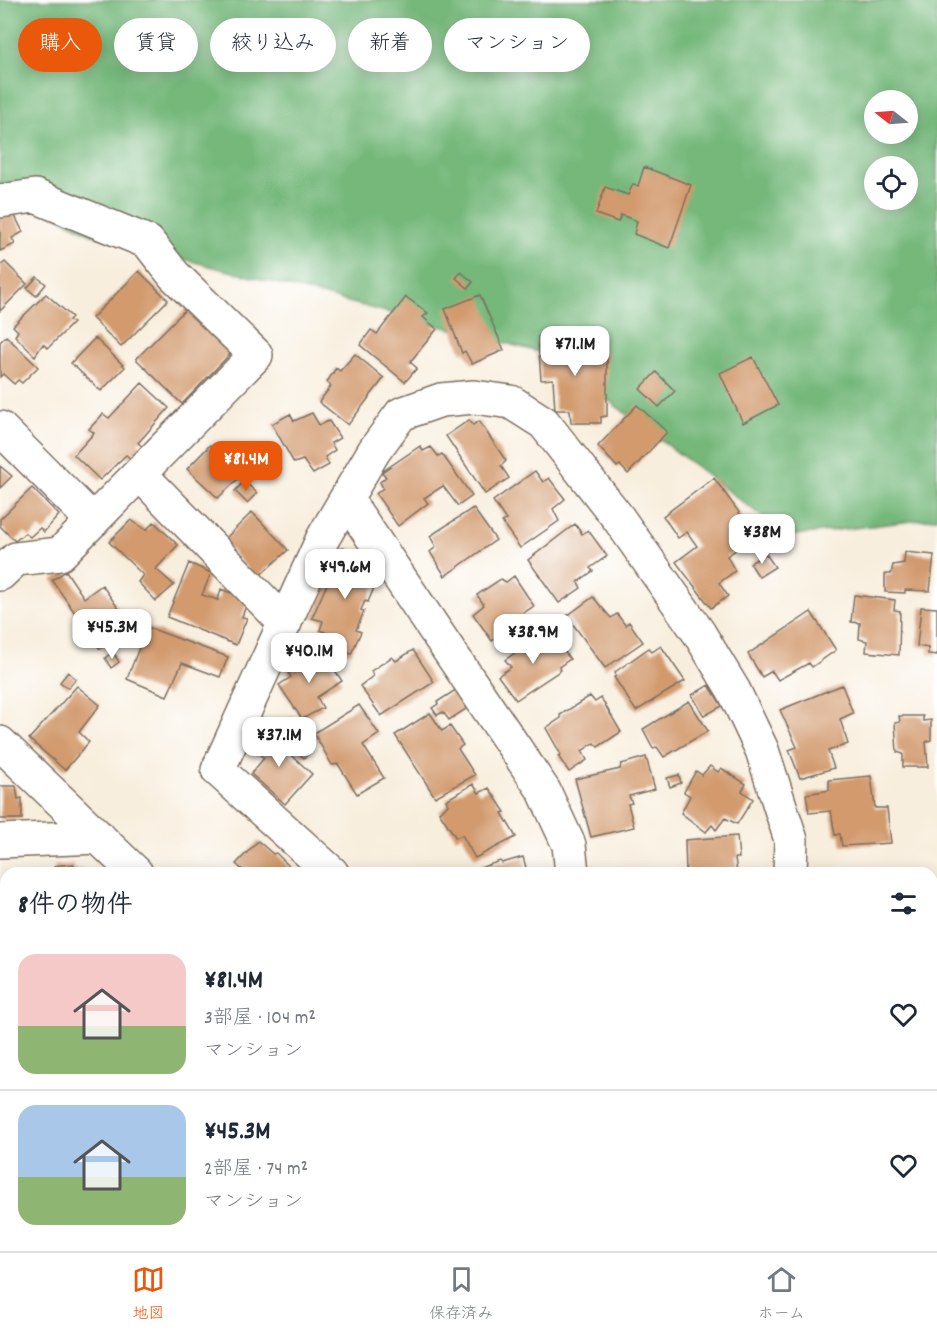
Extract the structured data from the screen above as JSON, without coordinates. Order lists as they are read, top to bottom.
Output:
{
  "north": "left",
  "page": {
    "chip": [
      "購入",
      "賃貸",
      "絞り込み",
      "新着",
      "マンション"
    ],
    "price": [
      "¥71.1M",
      "¥81.4M",
      "¥38M",
      "¥49.6M",
      "¥45.3M",
      "¥38.9M",
      "¥40.1M",
      "¥37.1M"
    ],
    "heading": "8件の物件",
    "list": [
      {
        "name": "¥81.4M",
        "note": "3部屋 · 104 m² · マンション"
      },
      {
        "name": "¥45.3M",
        "note": "2部屋 · 74 m² · マンション"
      }
    ],
    "tabs": ["地図", "保存済み", "ホーム"]
  }
}
